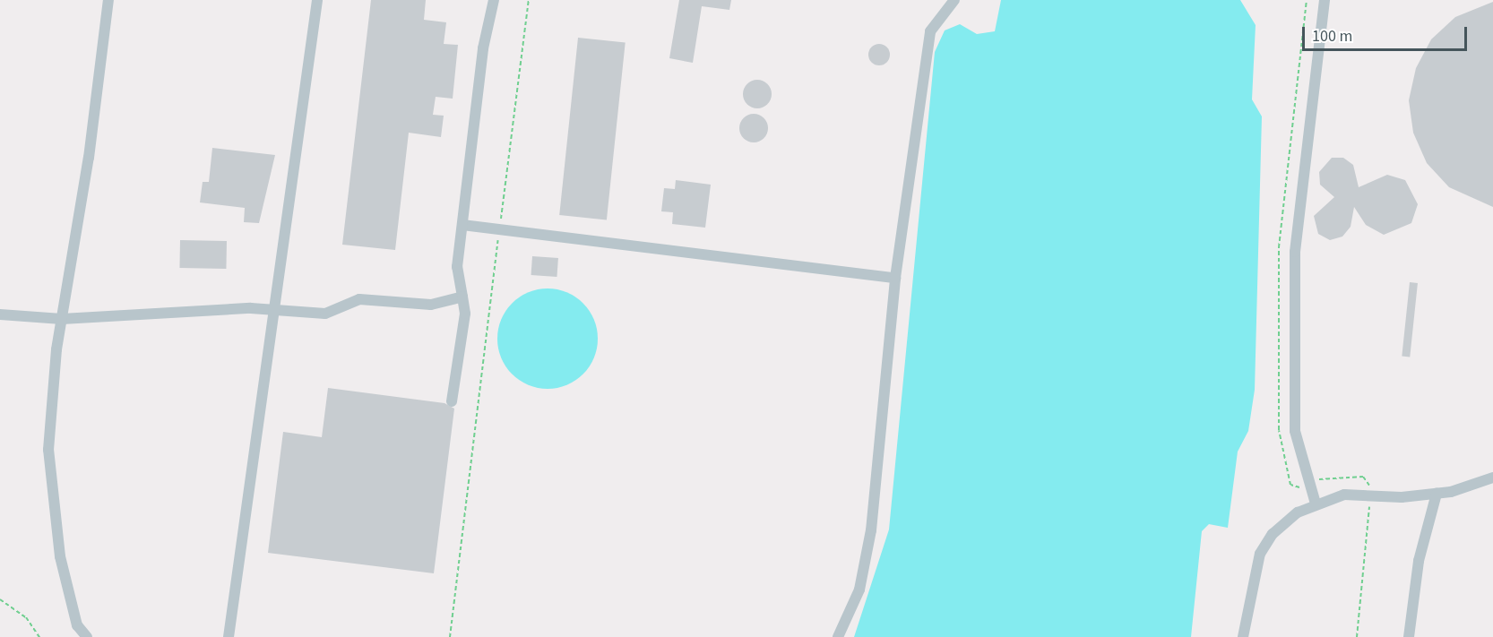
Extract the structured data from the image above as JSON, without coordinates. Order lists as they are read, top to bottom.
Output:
{
  "scale_bar": "100 m"
}
